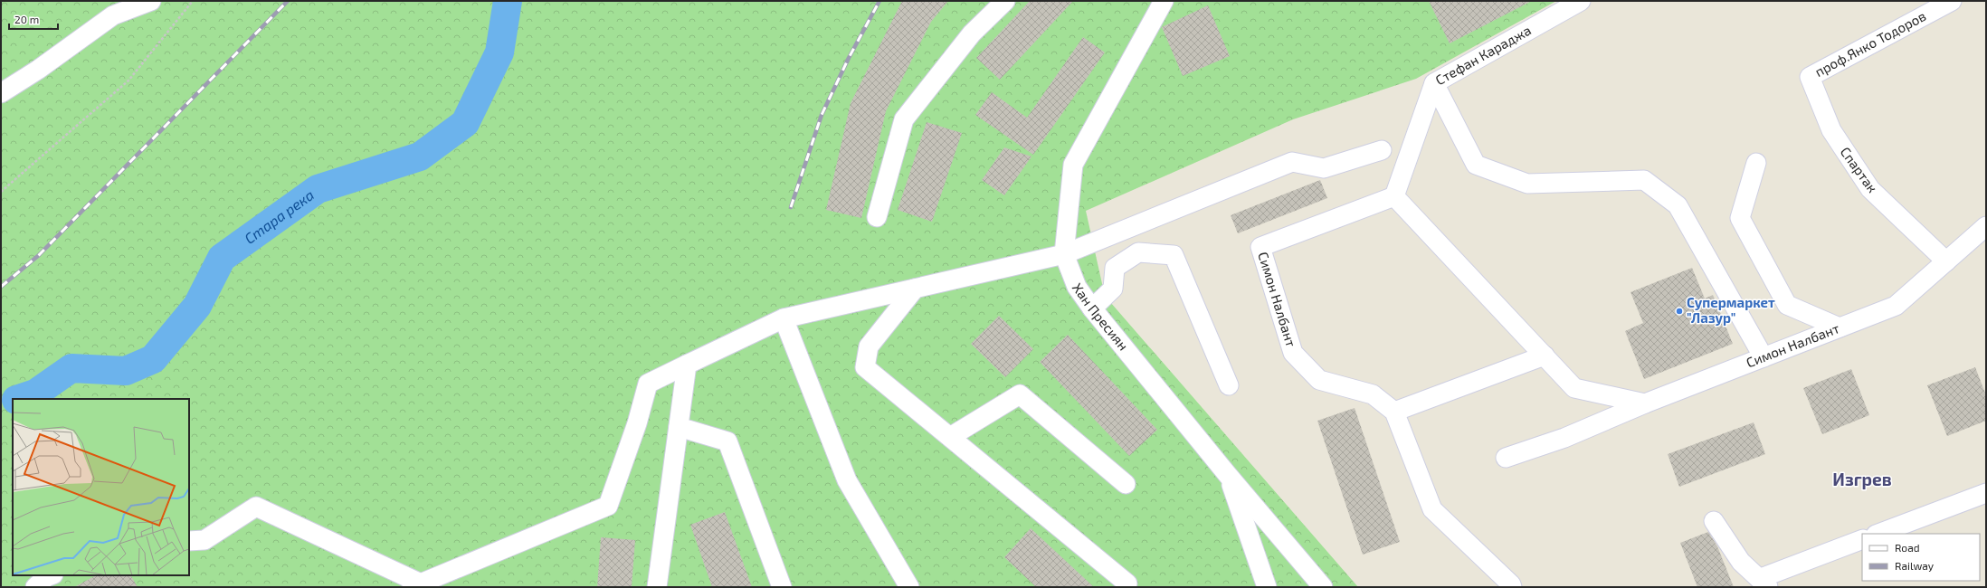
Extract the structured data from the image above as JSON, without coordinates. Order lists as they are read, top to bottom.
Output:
{
  "streets": {
    "street": [
      "проф.Янко Тодоров",
      "Стефан Караджа",
      "Спартак",
      "Симон Налбант",
      "Хан Пресиян"
    ]
  },
  "crossings": [
    ["проф.Янко Тодоров", "Спартак"],
    ["Стефан Караджа", "Симон Налбант"],
    ["Спартак", "Симон Налбант"]
  ],
  "districts": ["Изгрев"],
  "water": ["Стара река"],
  "places": ["Супермаркет \"Лазур\""],
  "legend": ["Road", "Railway"],
  "scale_bar": "20 m"
}
